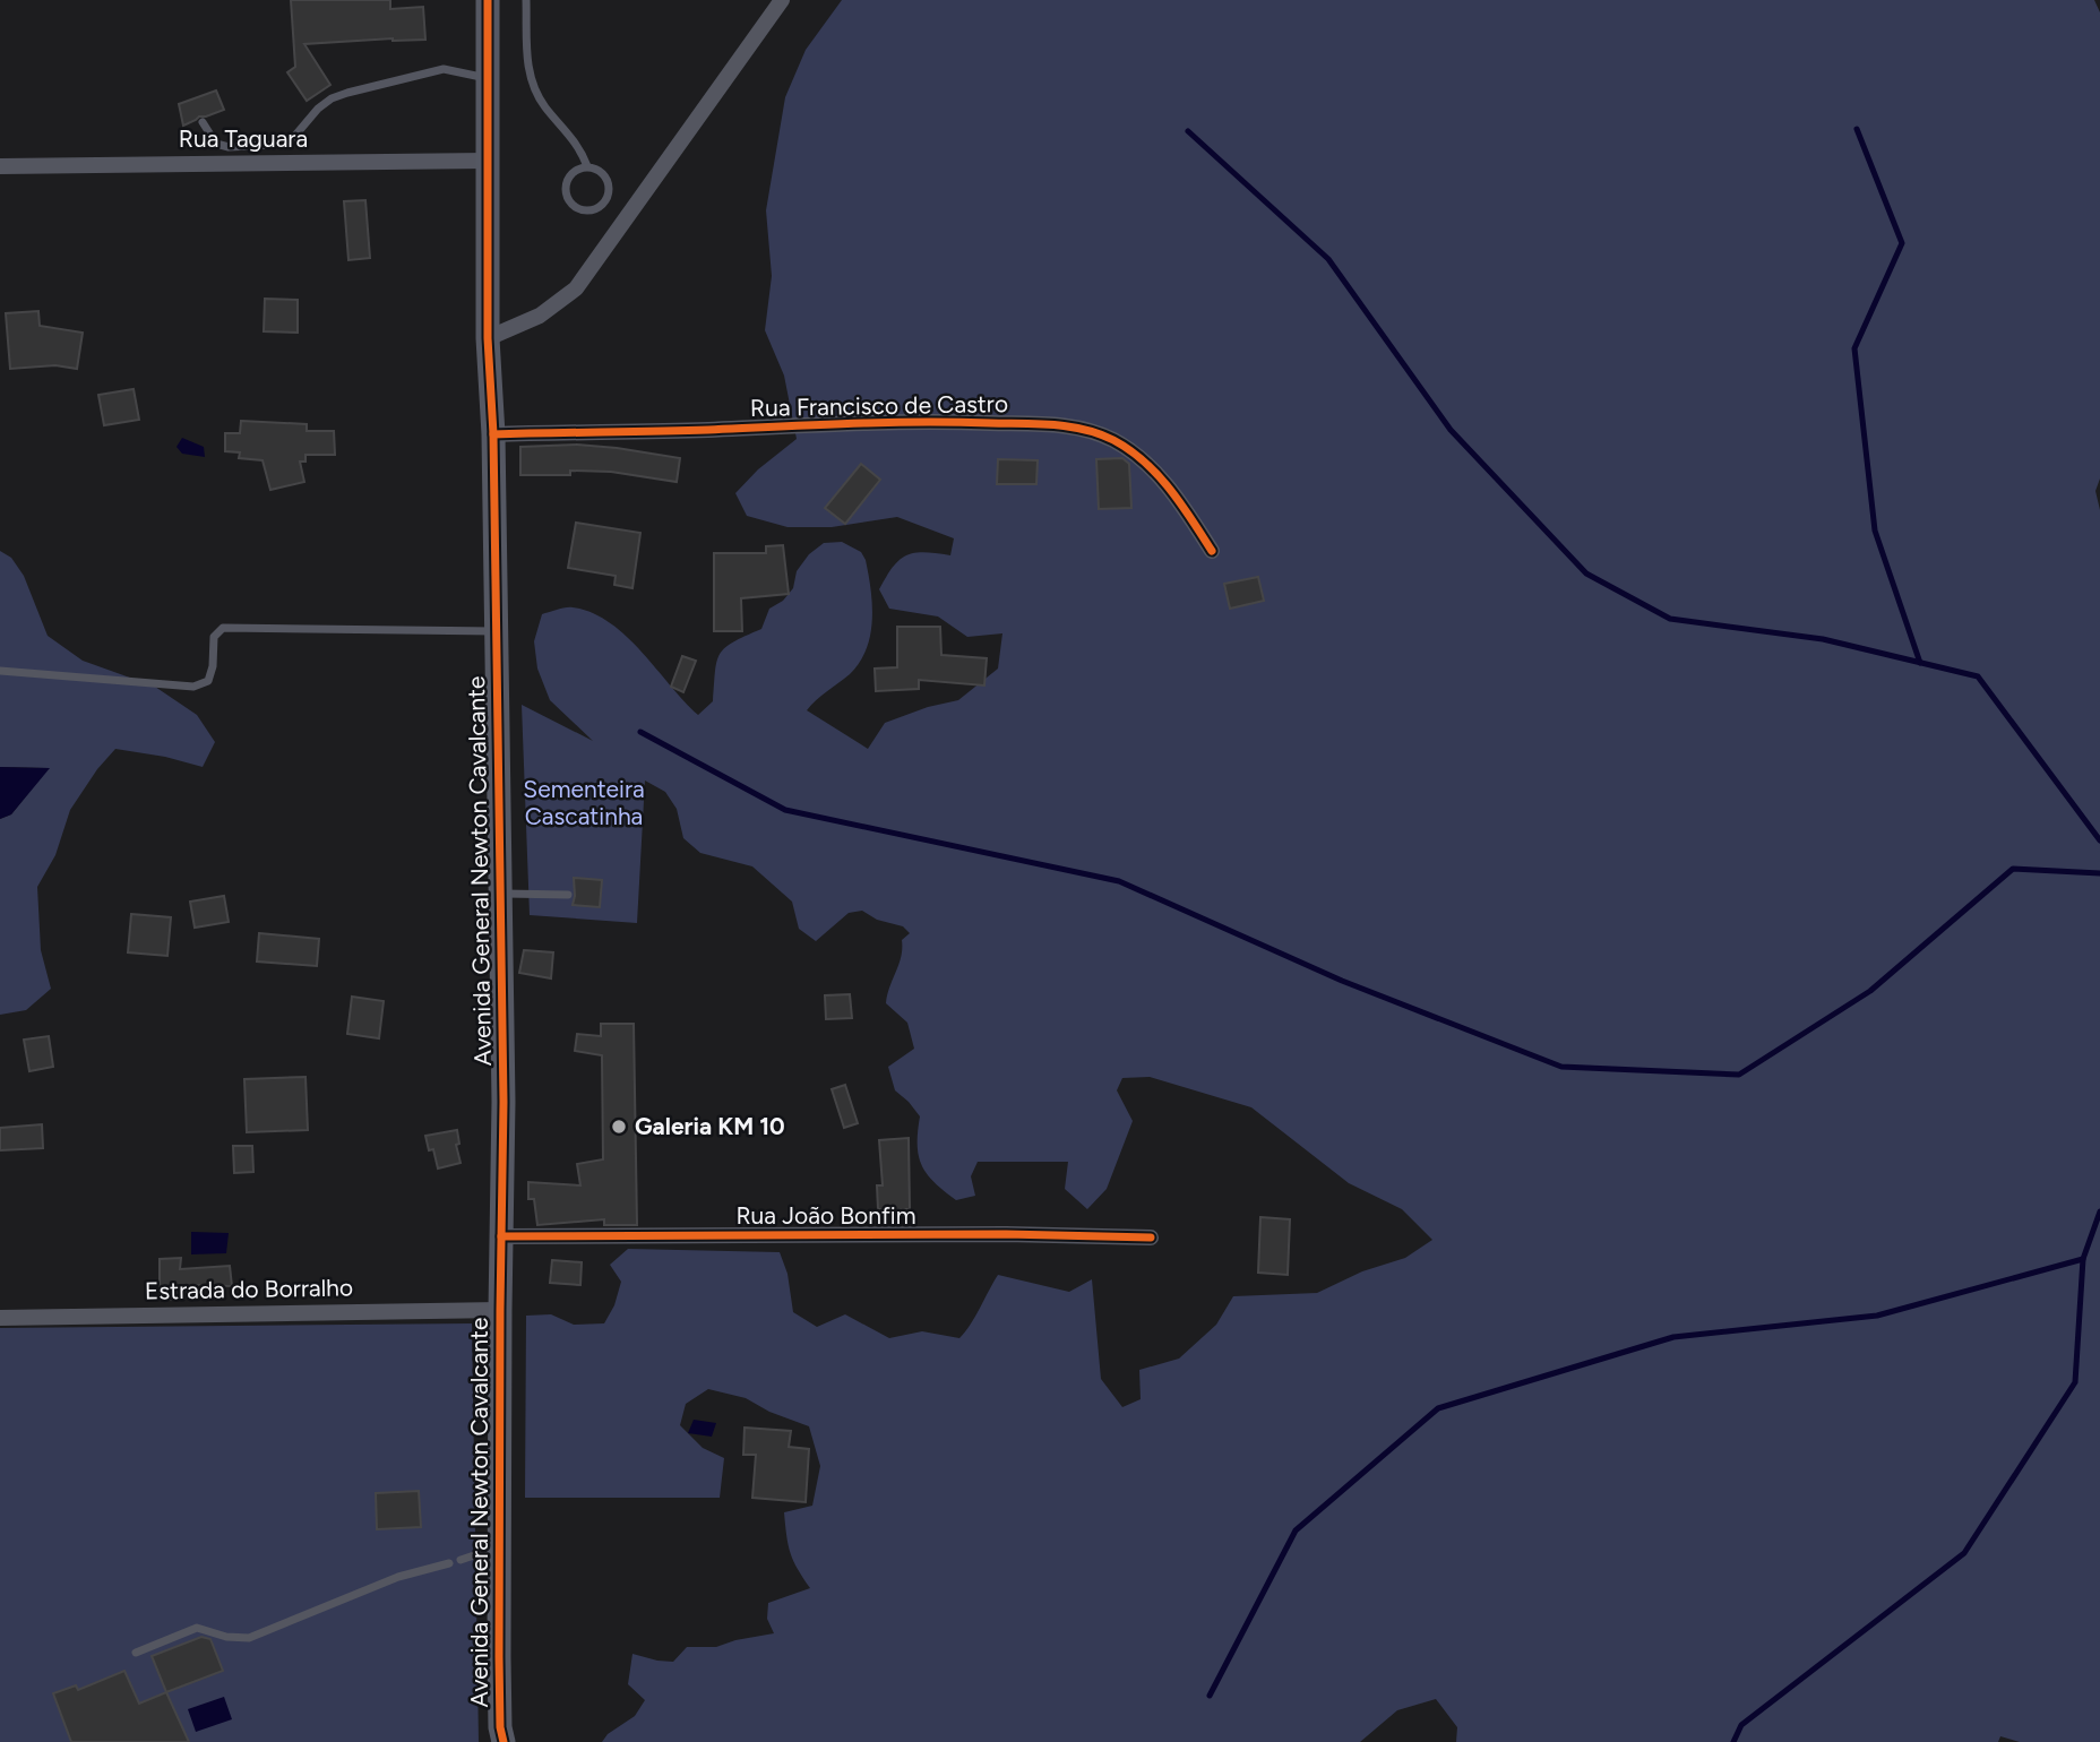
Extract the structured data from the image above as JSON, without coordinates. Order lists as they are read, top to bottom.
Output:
{
  "streets": {
    "main road": ["Avenida General Newton Cavalcante"],
    "street": [
      "Rua Taguara",
      "Rua Francisco de Castro",
      "Rua João Bonfim",
      "Estrada do Borralho"
    ]
  },
  "crossings": [
    ["Rua Taguara", "Avenida General Newton Cavalcante"],
    ["Rua Francisco de Castro", "Avenida General Newton Cavalcante"],
    ["Avenida General Newton Cavalcante", "Rua João Bonfim"],
    ["Avenida General Newton Cavalcante", "Estrada do Borralho"]
  ],
  "parks": ["Sementeira Cascatinha"],
  "places": ["Galeria KM 10"]
}
